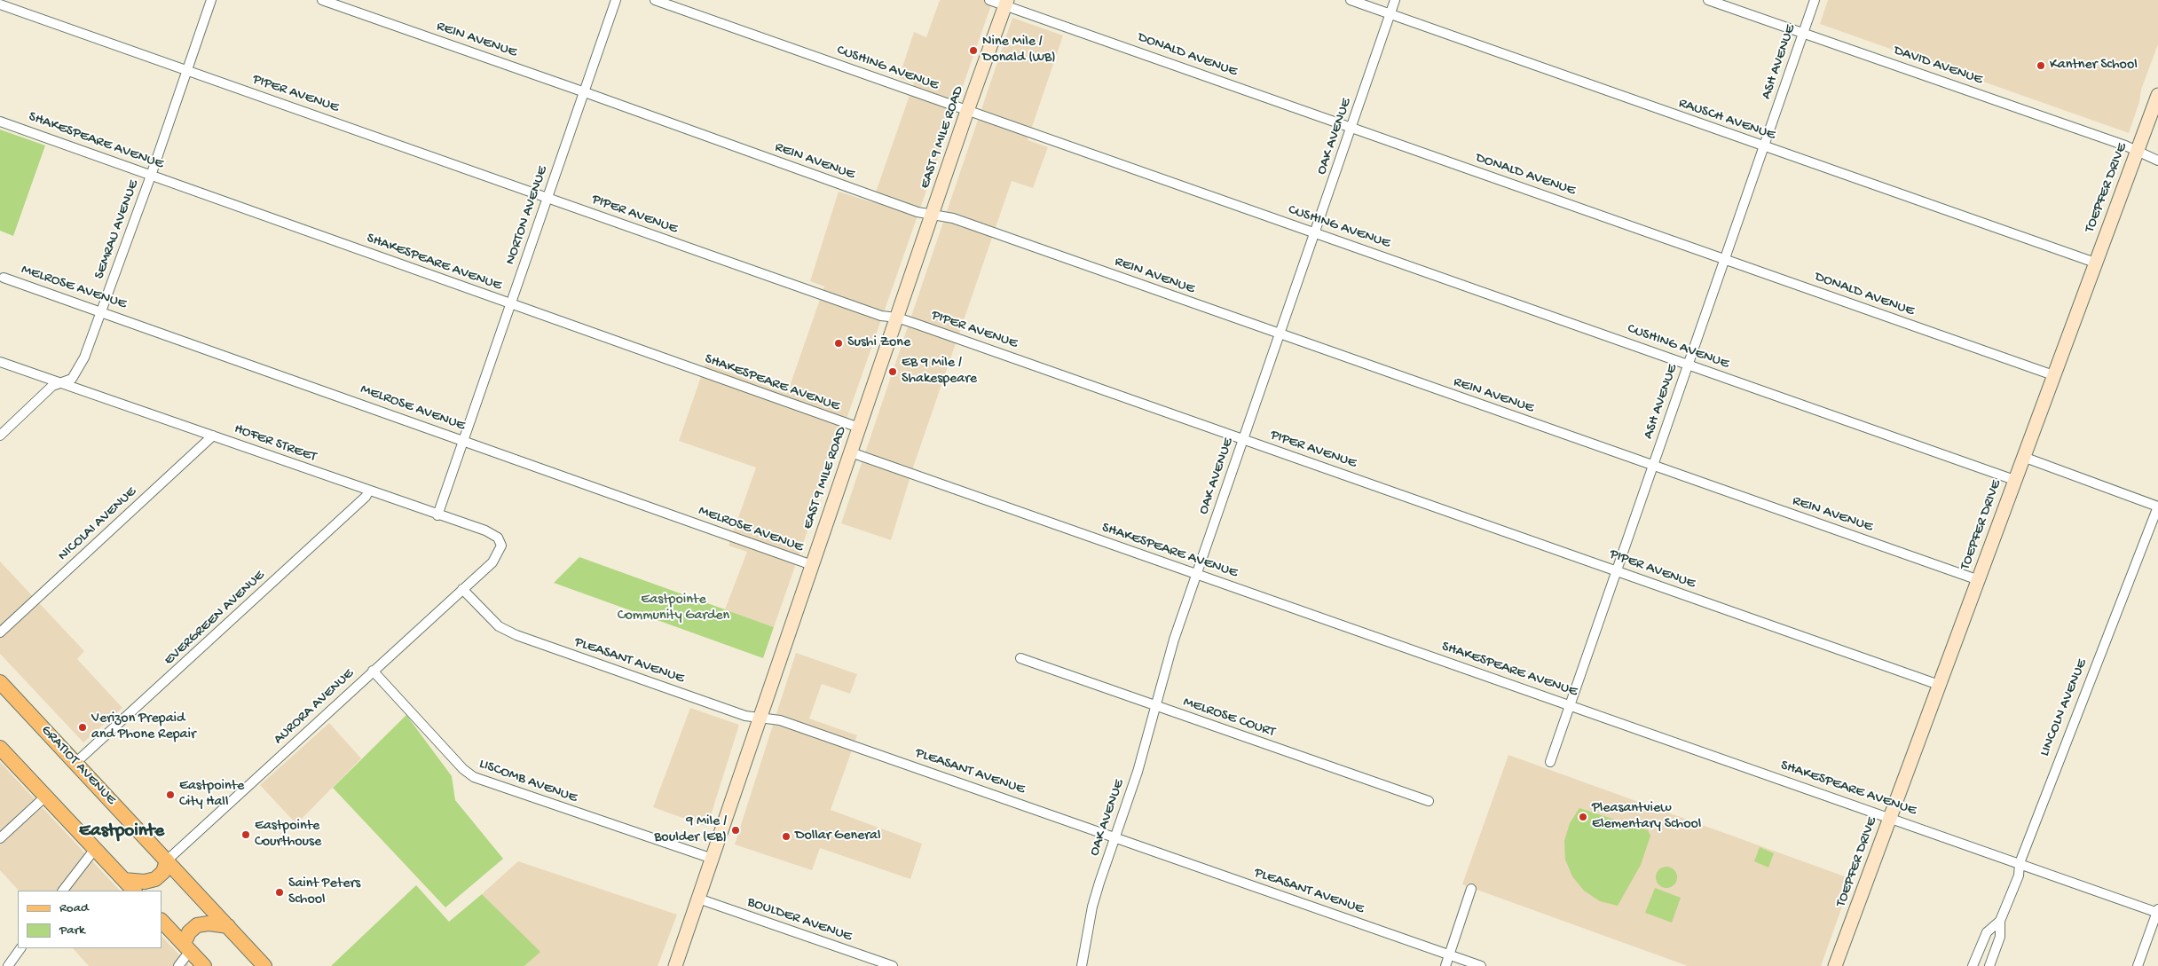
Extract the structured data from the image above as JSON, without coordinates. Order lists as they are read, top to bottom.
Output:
{
  "streets": {
    "main road": ["EAST 9 MILE ROAD", "TOEPFER DRIVE", "GRATIOT AVENUE"],
    "street": [
      "REIN AVENUE",
      "DONALD AVENUE",
      "ASH AVENUE",
      "DAVID AVENUE",
      "CUSHING AVENUE",
      "PIPER AVENUE",
      "RAUSCH AVENUE",
      "OAK AVENUE",
      "SHAKESPEARE AVENUE",
      "NORTON AVENUE",
      "SEMRAU AVENUE",
      "MELROSE AVENUE",
      "HOFER STREET",
      "NICOLAI AVENUE",
      "EVERGREEN AVENUE",
      "PLEASANT AVENUE",
      "AURORA AVENUE",
      "LINCOLN AVENUE",
      "MELROSE COURT",
      "LISCOMB AVENUE",
      "BOULDER AVENUE"
    ]
  },
  "crossings": [
    ["REIN AVENUE", "ASH AVENUE"],
    ["REIN AVENUE", "OAK AVENUE"],
    ["REIN AVENUE", "EAST 9 MILE ROAD"],
    ["REIN AVENUE", "TOEPFER DRIVE"],
    ["REIN AVENUE", "NORTON AVENUE"],
    ["DONALD AVENUE", "ASH AVENUE"],
    ["DONALD AVENUE", "OAK AVENUE"],
    ["DONALD AVENUE", "EAST 9 MILE ROAD"],
    ["DONALD AVENUE", "TOEPFER DRIVE"],
    ["ASH AVENUE", "DAVID AVENUE"],
    ["ASH AVENUE", "CUSHING AVENUE"],
    ["ASH AVENUE", "PIPER AVENUE"],
    ["ASH AVENUE", "RAUSCH AVENUE"],
    ["ASH AVENUE", "SHAKESPEARE AVENUE"],
    ["DAVID AVENUE", "TOEPFER DRIVE"],
    ["CUSHING AVENUE", "OAK AVENUE"],
    ["CUSHING AVENUE", "EAST 9 MILE ROAD"],
    ["CUSHING AVENUE", "TOEPFER DRIVE"],
    ["PIPER AVENUE", "OAK AVENUE"],
    ["PIPER AVENUE", "EAST 9 MILE ROAD"],
    ["PIPER AVENUE", "TOEPFER DRIVE"],
    ["PIPER AVENUE", "NORTON AVENUE"],
    ["PIPER AVENUE", "SEMRAU AVENUE"],
    ["RAUSCH AVENUE", "OAK AVENUE"],
    ["RAUSCH AVENUE", "TOEPFER DRIVE"],
    ["OAK AVENUE", "SHAKESPEARE AVENUE"],
    ["OAK AVENUE", "PLEASANT AVENUE"],
    ["OAK AVENUE", "MELROSE COURT"],
    ["EAST 9 MILE ROAD", "SHAKESPEARE AVENUE"],
    ["EAST 9 MILE ROAD", "MELROSE AVENUE"],
    ["EAST 9 MILE ROAD", "PLEASANT AVENUE"],
    ["EAST 9 MILE ROAD", "LISCOMB AVENUE"],
    ["EAST 9 MILE ROAD", "BOULDER AVENUE"],
    ["SHAKESPEARE AVENUE", "TOEPFER DRIVE"],
    ["SHAKESPEARE AVENUE", "NORTON AVENUE"],
    ["SHAKESPEARE AVENUE", "SEMRAU AVENUE"],
    ["SHAKESPEARE AVENUE", "LINCOLN AVENUE"],
    ["NORTON AVENUE", "MELROSE AVENUE"],
    ["NORTON AVENUE", "HOFER STREET"],
    ["SEMRAU AVENUE", "MELROSE AVENUE"],
    ["SEMRAU AVENUE", "HOFER STREET"],
    ["HOFER STREET", "NICOLAI AVENUE"],
    ["HOFER STREET", "EVERGREEN AVENUE"],
    ["HOFER STREET", "AURORA AVENUE"],
    ["EVERGREEN AVENUE", "GRATIOT AVENUE"],
    ["PLEASANT AVENUE", "AURORA AVENUE"],
    ["AURORA AVENUE", "GRATIOT AVENUE"],
    ["AURORA AVENUE", "LISCOMB AVENUE"]
  ],
  "districts": ["Eastpointe"],
  "parks": ["Eastpointe Community Garden"],
  "places": [
    "Nine Mile / Donald (WB)",
    "Kantner School",
    "Sushi Zone",
    "EB 9 Mile / Shakespeare",
    "Verizon Prepaid and Phone Repair",
    "Eastpointe City Hall",
    "Pleasantview Elementary School",
    "9 Mile / Boulder (EB)",
    "Eastpointe Courthouse",
    "Dollar General",
    "Saint Peters School"
  ],
  "legend": ["Road", "Park"]
}
